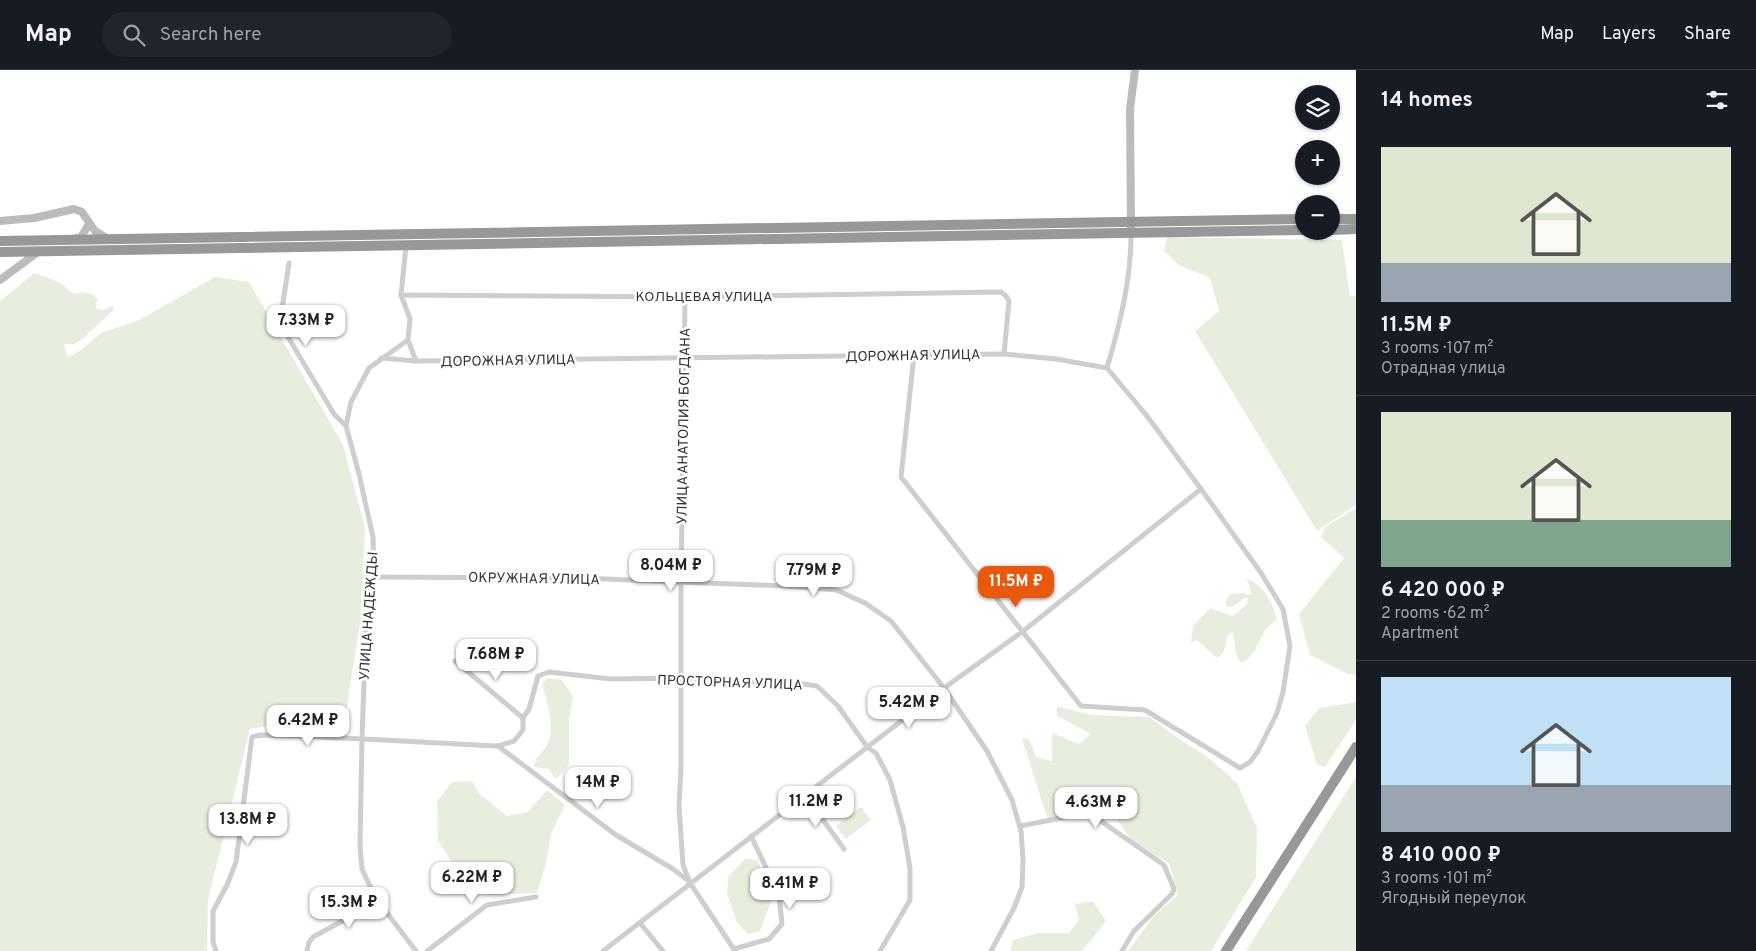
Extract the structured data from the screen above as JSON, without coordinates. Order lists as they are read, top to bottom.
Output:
{
  "streets": {
    "street": [
      "КОЛЬЦЕВАЯ УЛИЦА",
      "ДОРОЖНАЯ УЛИЦА",
      "УЛИЦА АНАТОЛИЯ БОГДАНА",
      "ОКРУЖНАЯ УЛИЦА",
      "УЛИЦА НАДЕЖДЫ",
      "ПРОСТОРНАЯ УЛИЦА"
    ]
  },
  "crossings": [
    ["КОЛЬЦЕВАЯ УЛИЦА", "ДОРОЖНАЯ УЛИЦА"],
    ["КОЛЬЦЕВАЯ УЛИЦА", "УЛИЦА АНАТОЛИЯ БОГДАНА"],
    ["ДОРОЖНАЯ УЛИЦА", "УЛИЦА АНАТОЛИЯ БОГДАНА"],
    ["ДОРОЖНАЯ УЛИЦА", "УЛИЦА НАДЕЖДЫ"],
    ["УЛИЦА АНАТОЛИЯ БОГДАНА", "ОКРУЖНАЯ УЛИЦА"],
    ["УЛИЦА АНАТОЛИЯ БОГДАНА", "ПРОСТОРНАЯ УЛИЦА"],
    ["ОКРУЖНАЯ УЛИЦА", "УЛИЦА НАДЕЖДЫ"]
  ],
  "page": {
    "header": "Map",
    "search": "Search here",
    "nav": ["Map", "Layers", "Share"],
    "heading": "14 homes",
    "map_buttons": ["+", "−"],
    "list": [
      {
        "name": "11.5M ₽",
        "note": "3 rooms · 107 m² · Отрадная улица"
      },
      {
        "name": "6 420 000 ₽",
        "note": "2 rooms · 62 m² · Apartment"
      },
      {
        "name": "8 410 000 ₽",
        "note": "3 rooms · 101 m² · Ягодный переулок"
      }
    ],
    "price": [
      "7.33M ₽",
      "8.04M ₽",
      "7.79M ₽",
      "11.5M ₽",
      "7.68M ₽",
      "5.42M ₽",
      "6.42M ₽",
      "14M ₽",
      "11.2M ₽",
      "4.63M ₽",
      "13.8M ₽",
      "6.22M ₽",
      "8.41M ₽",
      "15.3M ₽"
    ]
  }
}
